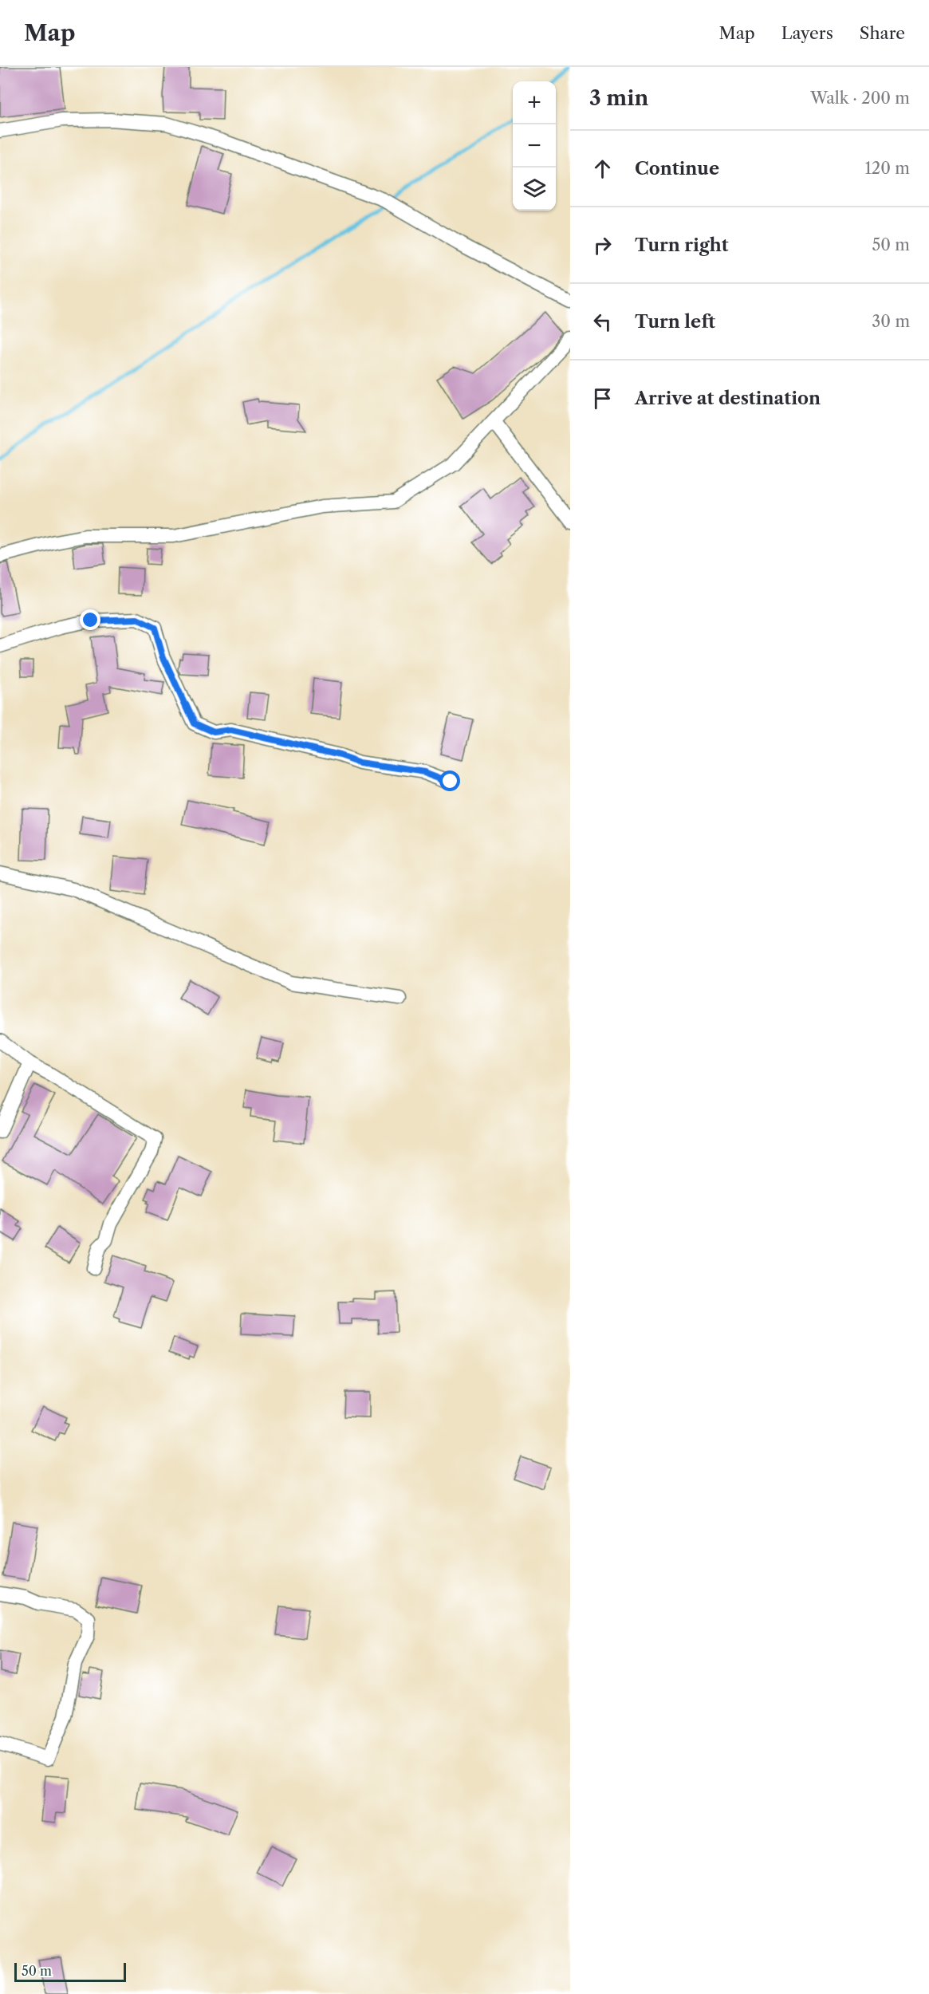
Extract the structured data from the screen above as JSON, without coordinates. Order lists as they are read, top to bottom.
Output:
{
  "scale_bar": "50 m",
  "page": {
    "header": "Map",
    "nav": ["Map", "Layers", "Share"],
    "heading": ["3 min", "Walk · 200 m"],
    "map_buttons": ["+", "−"],
    "list": [
      ["Continue", "120 m"],
      ["Turn right", "50 m"],
      ["Turn left", "30 m"],
      "Arrive at destination"
    ],
    "scale": "50 m"
  }
}
